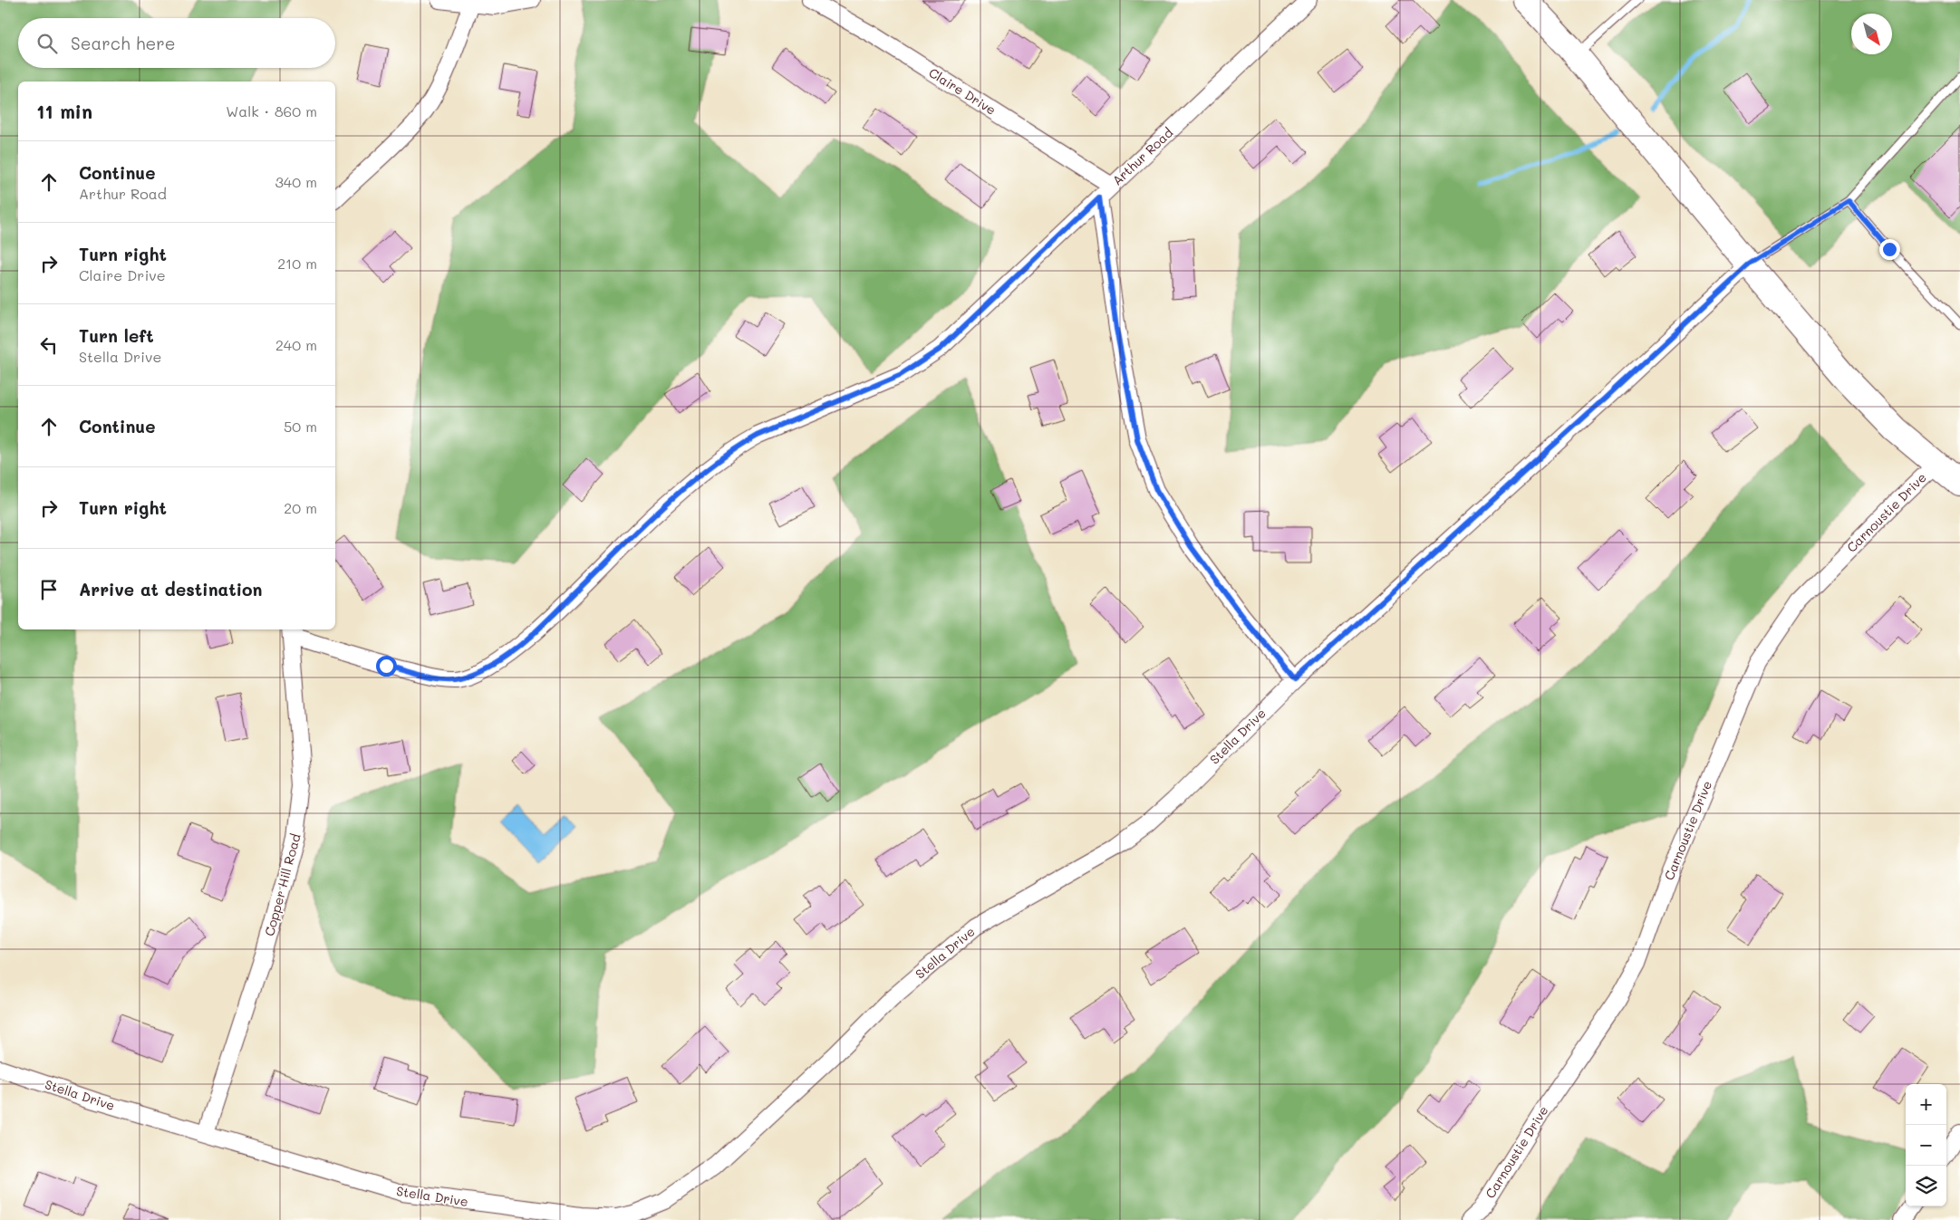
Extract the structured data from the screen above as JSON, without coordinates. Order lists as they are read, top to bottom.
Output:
{
  "streets": {
    "street": [
      "Claire Drive",
      "Arthur Road",
      "Carnoustie Drive",
      "Stella Drive",
      "Copper Hill Road"
    ]
  },
  "crossings": [
    ["Claire Drive", "Arthur Road"],
    ["Arthur Road", "Copper Hill Road"],
    ["Stella Drive", "Copper Hill Road"]
  ],
  "north": "bottom right",
  "page": {
    "search": "Search here",
    "heading": ["11 min", "Walk · 860 m"],
    "list": [
      ["Continue", "Arthur Road", "340 m"],
      ["Turn right", "Claire Drive", "210 m"],
      ["Turn left", "Stella Drive", "240 m"],
      ["Continue", "50 m"],
      ["Turn right", "20 m"],
      "Arrive at destination"
    ],
    "map_buttons": ["+", "−"]
  }
}
